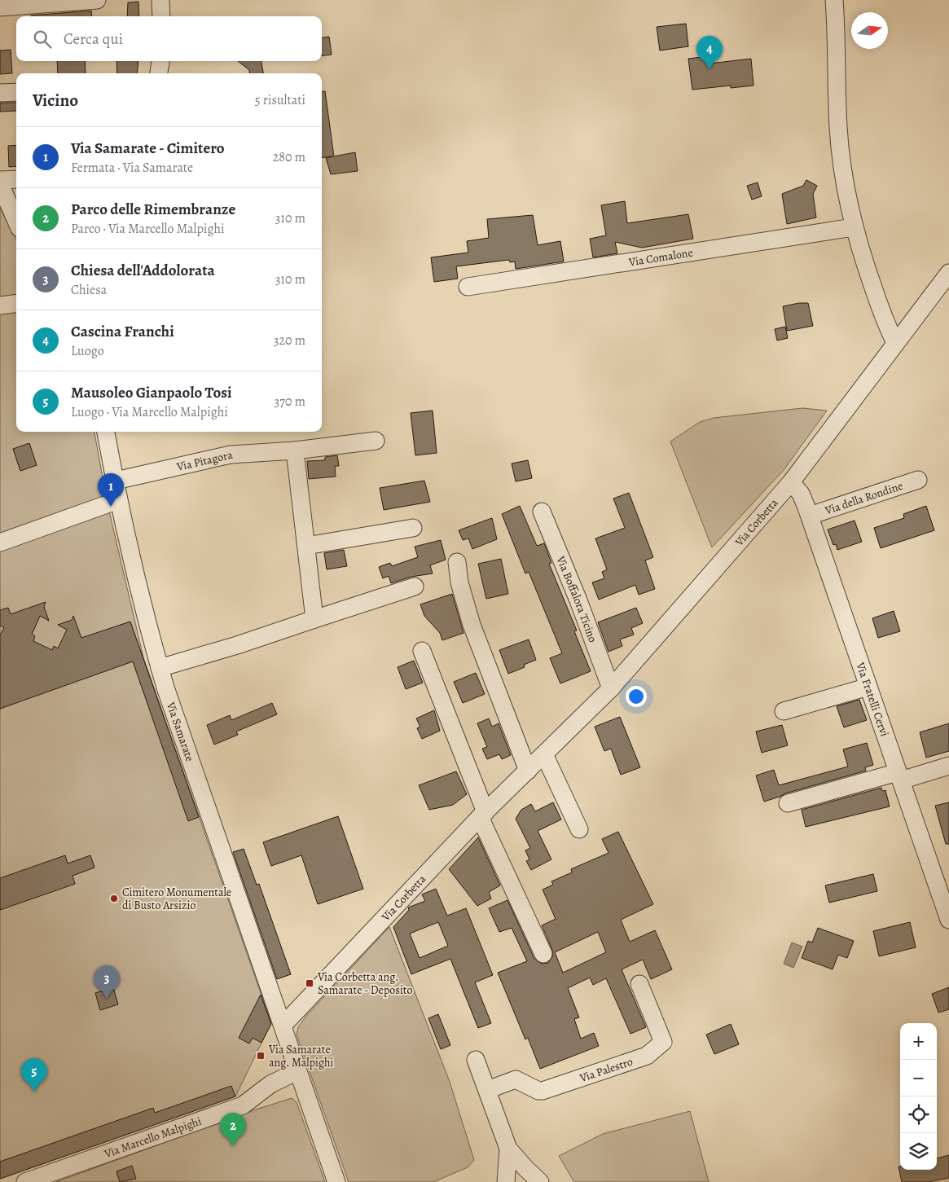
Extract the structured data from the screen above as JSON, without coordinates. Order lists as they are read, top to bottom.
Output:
{
  "streets": {
    "street": [
      "Via Comalone",
      "Via Pitagora",
      "Via della Rondine",
      "Via Corbetta",
      "Via Boffalora Ticino",
      "Via Fratelli Cervi",
      "Via Samarate",
      "Via Palestro",
      "Via Marcello Malpighi"
    ]
  },
  "crossings": [
    ["Via Pitagora", "Via Samarate"],
    ["Via della Rondine", "Via Fratelli Cervi"],
    ["Via Corbetta", "Via Boffalora Ticino"],
    ["Via Corbetta", "Via Fratelli Cervi"],
    ["Via Corbetta", "Via Samarate"]
  ],
  "places": {
    "other": ["Cimitero Monumentale di Busto Arsizio"],
    "transit": ["Via Corbetta ang. Samarate - Deposito", "Via Samarate ang. Malpighi"]
  },
  "north": "right",
  "page": {
    "search": "Cerca qui",
    "pins": [
      "4",
      "1",
      "3",
      "5",
      "2"
    ],
    "heading": ["Vicino", "5 risultati"],
    "list": [
      {
        "mark": "1",
        "name": "Via Samarate - Cimitero",
        "note": "Fermata · Via Samarate",
        "value": "280 m"
      },
      {
        "mark": "2",
        "name": "Parco delle Rimembranze",
        "note": "Parco · Via Marcello Malpighi",
        "value": "310 m"
      },
      {
        "mark": "3",
        "name": "Chiesa dell'Addolorata",
        "note": "Chiesa",
        "value": "310 m"
      },
      {
        "mark": "4",
        "name": "Cascina Franchi",
        "note": "Luogo",
        "value": "320 m"
      },
      {
        "mark": "5",
        "name": "Mausoleo Gianpaolo Tosi",
        "note": "Luogo · Via Marcello Malpighi",
        "value": "370 m"
      }
    ],
    "map_buttons": ["+", "−"]
  }
}
